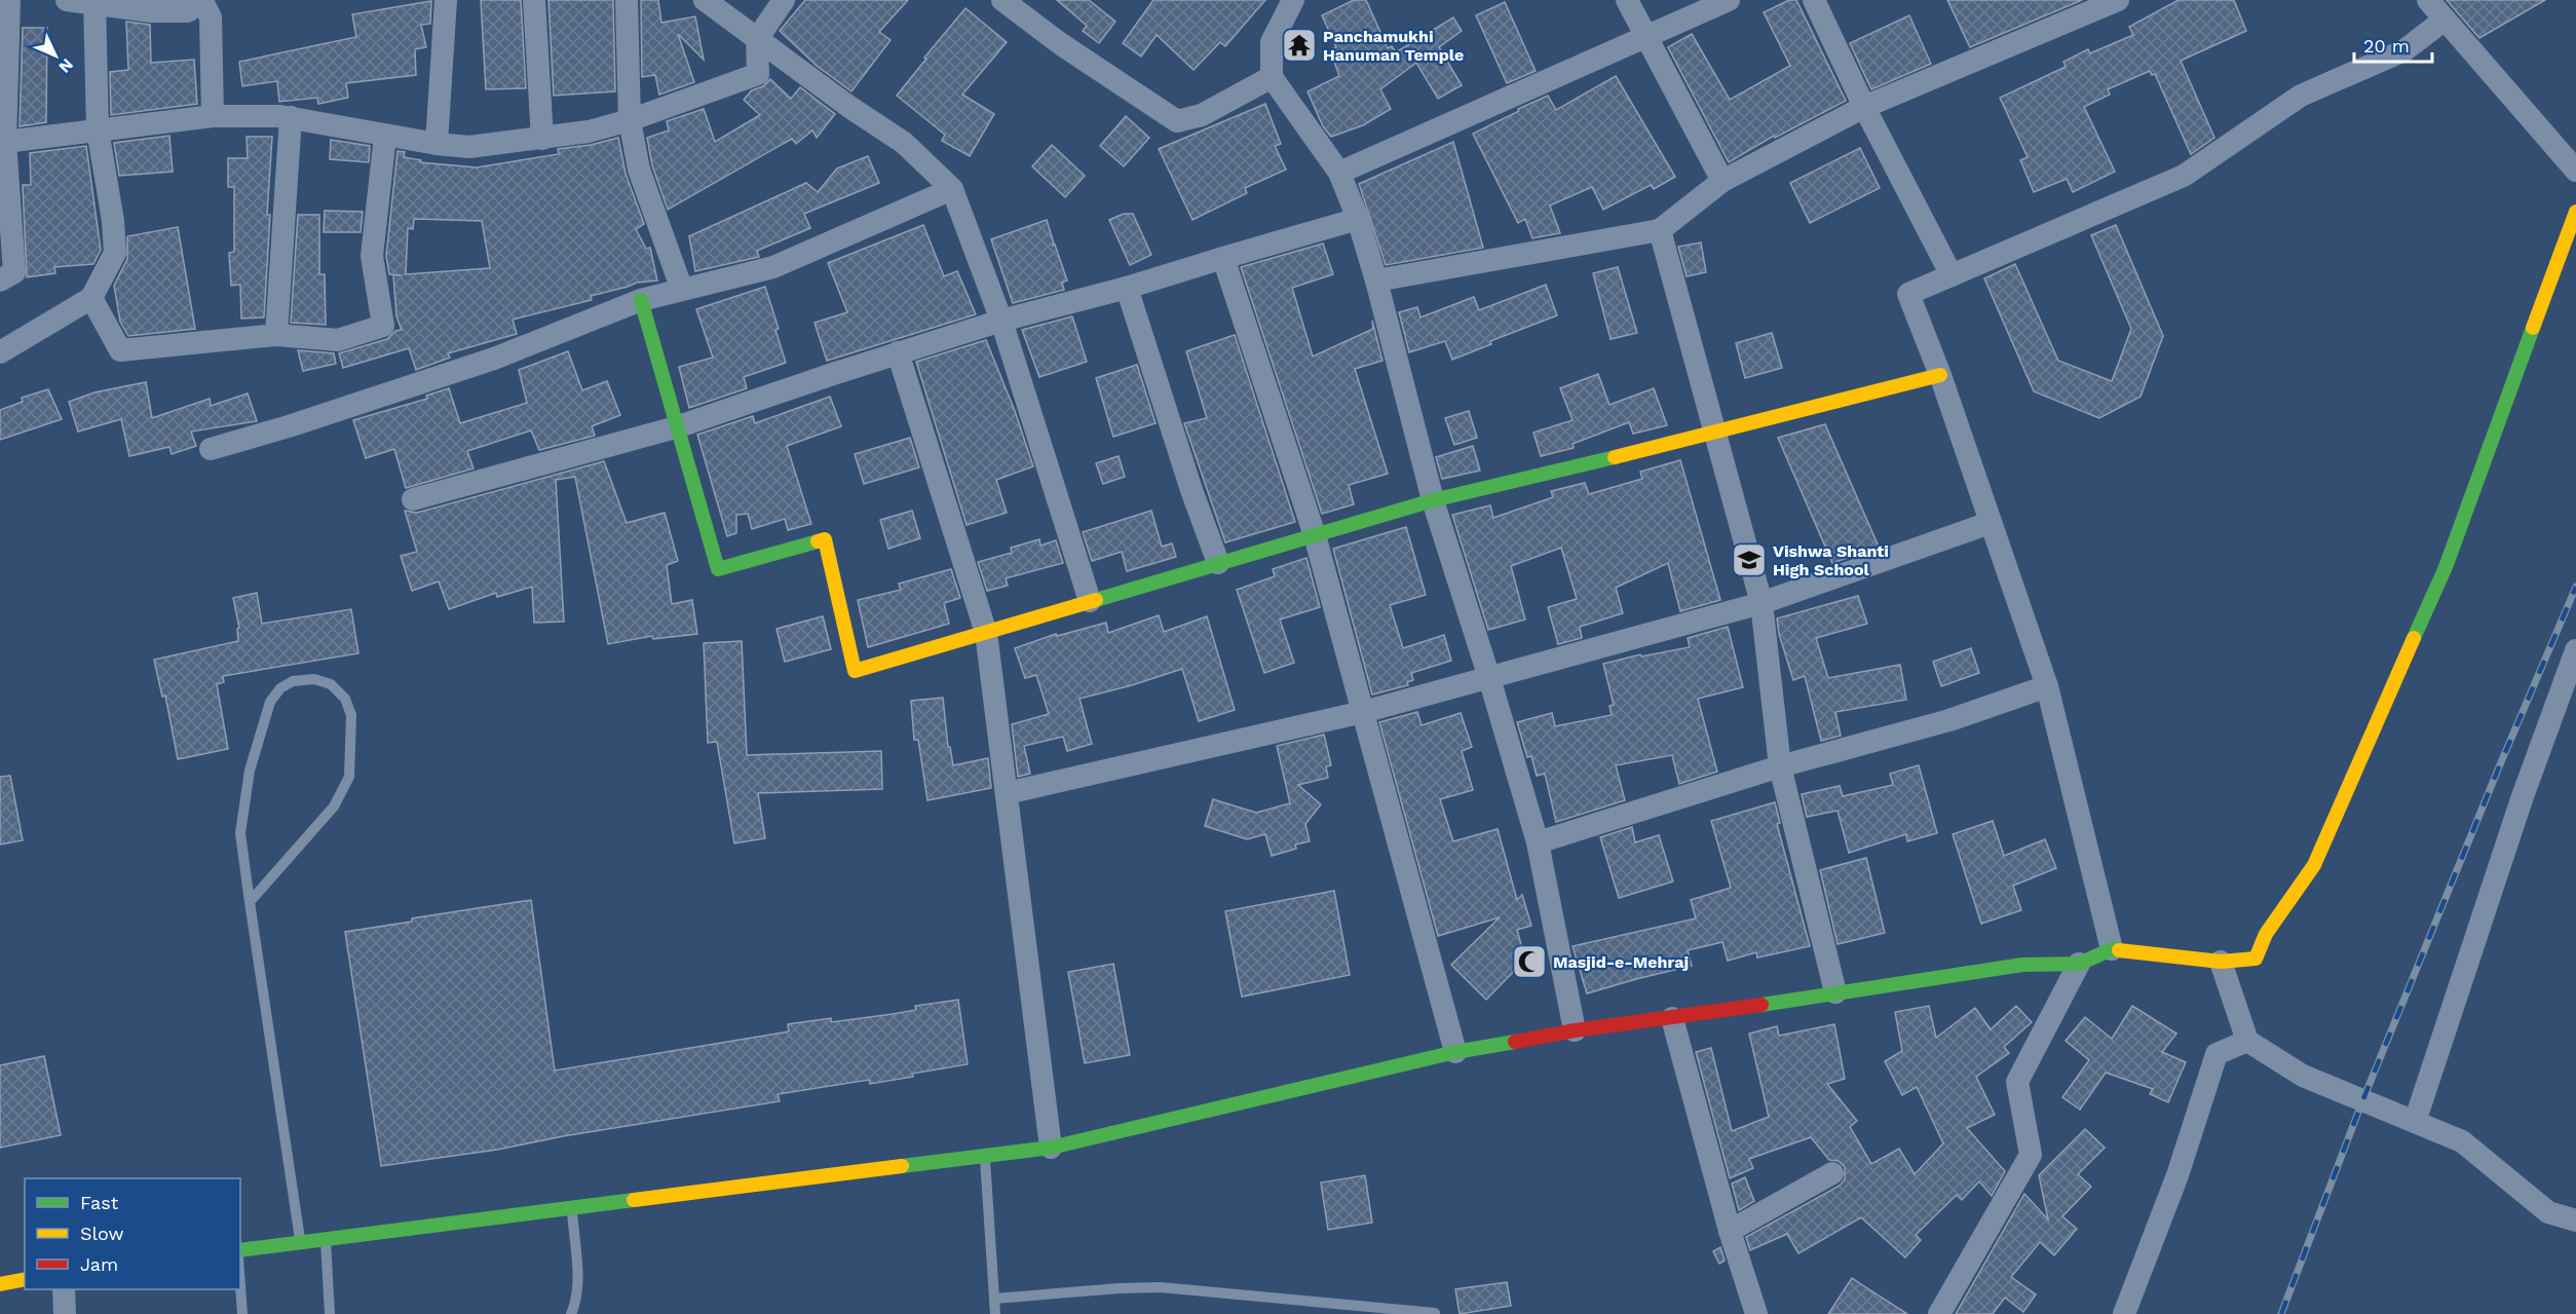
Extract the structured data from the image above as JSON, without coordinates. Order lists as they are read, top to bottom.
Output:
{
  "places": {
    "temple": ["Panchamukhi Hanuman Temple"],
    "school or university": ["Vishwa Shanti High School"],
    "mosque": ["Masjid-e-Mehraj"]
  },
  "legend": ["Fast", "Slow", "Jam"],
  "scale_bar": "20 m",
  "north": "bottom right"
}
